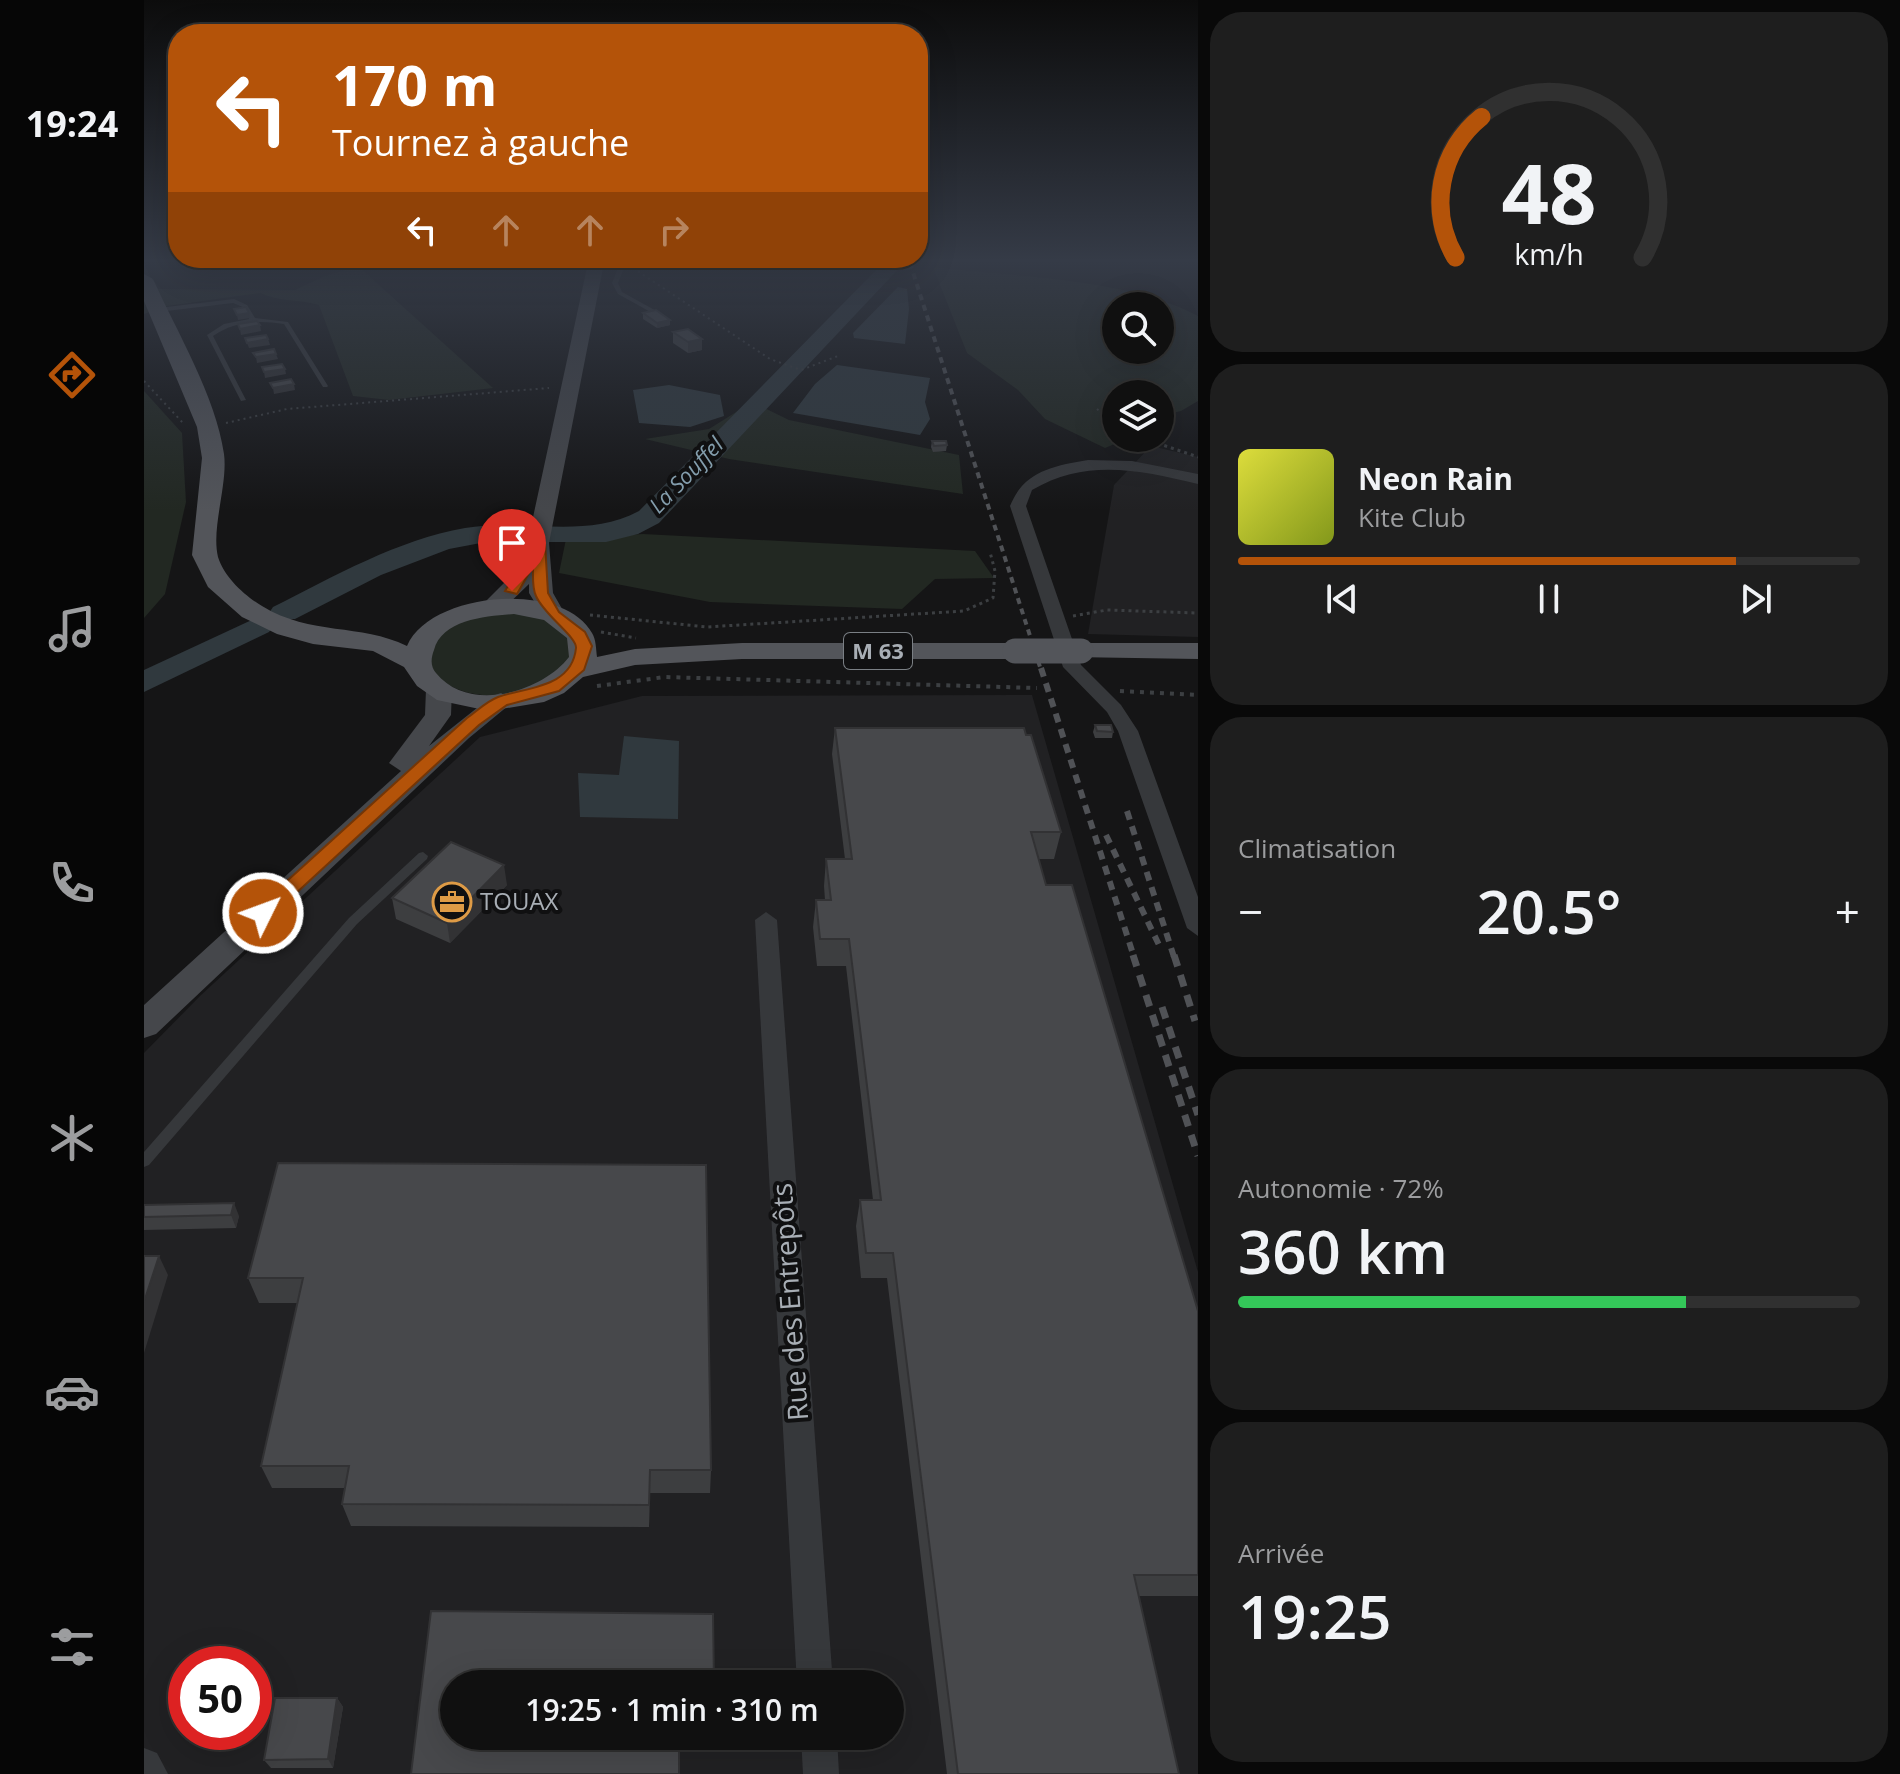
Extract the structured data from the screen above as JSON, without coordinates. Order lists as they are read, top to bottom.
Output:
{
  "streets": {
    "main road": ["M 63"],
    "street": ["Rue des Entrepôts"]
  },
  "water": ["La Souffel"],
  "places": {
    "office": ["TOUAX"]
  },
  "page": {
    "tabs": "19:24",
    "turn": ["170 m", "Tournez à gauche"],
    "song": ["Neon Rain", "Kite Club"],
    "tile": [
      "Climatisation",
      ["Autonomie · 72%", "360 km"],
      ["Arrivée", "19:25"]
    ],
    "heat": ["−", "20.5°", "+"],
    "limit": "50",
    "trip": "19:25 · 1 min · 310 m",
    "gauge": ["48", "km/h"]
  }
}
